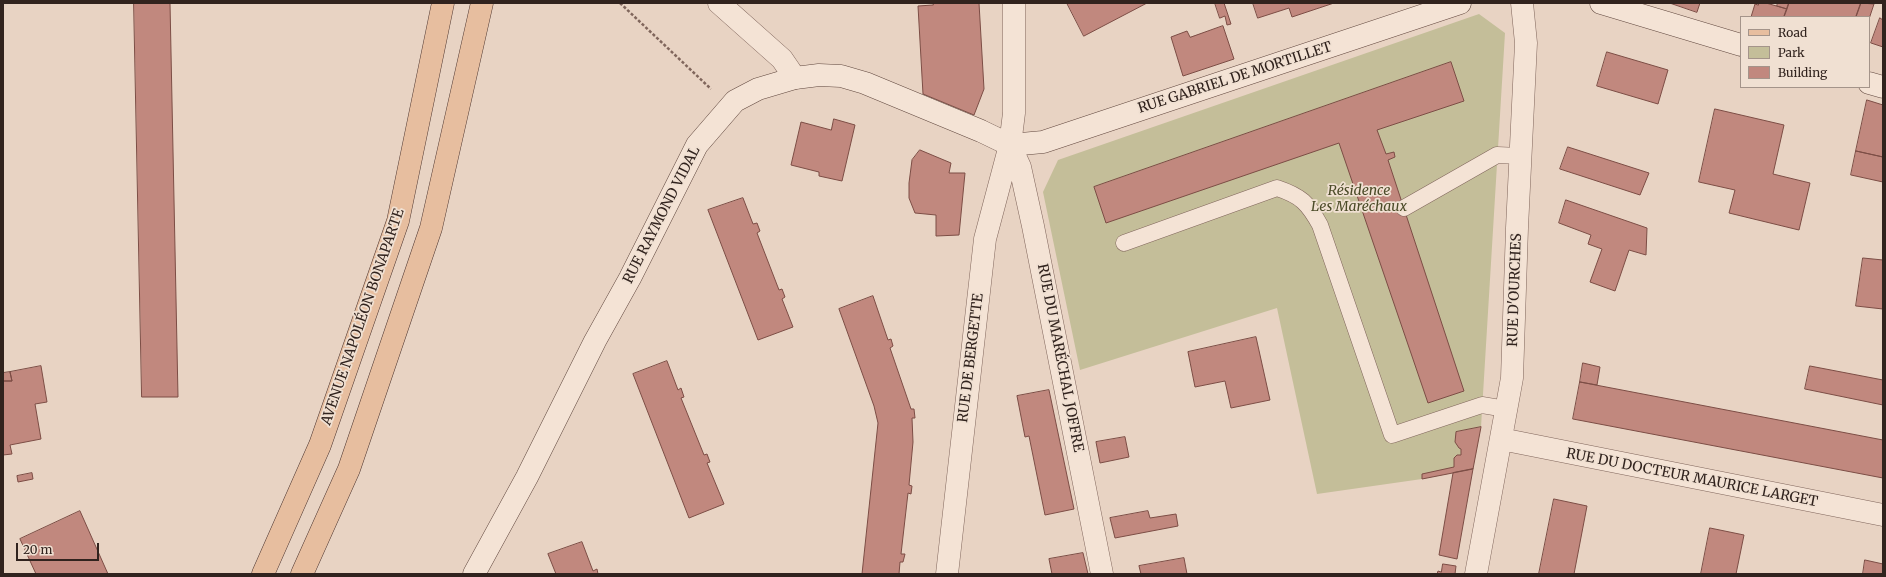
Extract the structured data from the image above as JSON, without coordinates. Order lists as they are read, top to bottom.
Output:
{
  "streets": {
    "main road": ["AVENUE NAPOLÉON BONAPARTE"],
    "street": [
      "RUE GABRIEL DE MORTILLET",
      "RUE RAYMOND VIDAL",
      "RUE D'OURCHES",
      "RUE DE BERGETTE",
      "RUE DU MARÉCHAL JOFFRE",
      "RUE DU DOCTEUR MAURICE LARGET"
    ]
  },
  "crossings": [
    ["RUE GABRIEL DE MORTILLET", "RUE RAYMOND VIDAL"],
    ["RUE GABRIEL DE MORTILLET", "RUE DE BERGETTE"],
    ["RUE GABRIEL DE MORTILLET", "RUE DU MARÉCHAL JOFFRE"],
    ["RUE RAYMOND VIDAL", "RUE DE BERGETTE"],
    ["RUE RAYMOND VIDAL", "RUE DU MARÉCHAL JOFFRE"],
    ["RUE D'OURCHES", "RUE DU DOCTEUR MAURICE LARGET"],
    ["RUE DE BERGETTE", "RUE DU MARÉCHAL JOFFRE"]
  ],
  "parks": ["Résidence Les Maréchaux"],
  "legend": ["Road", "Park", "Building"],
  "scale_bar": "20 m"
}
